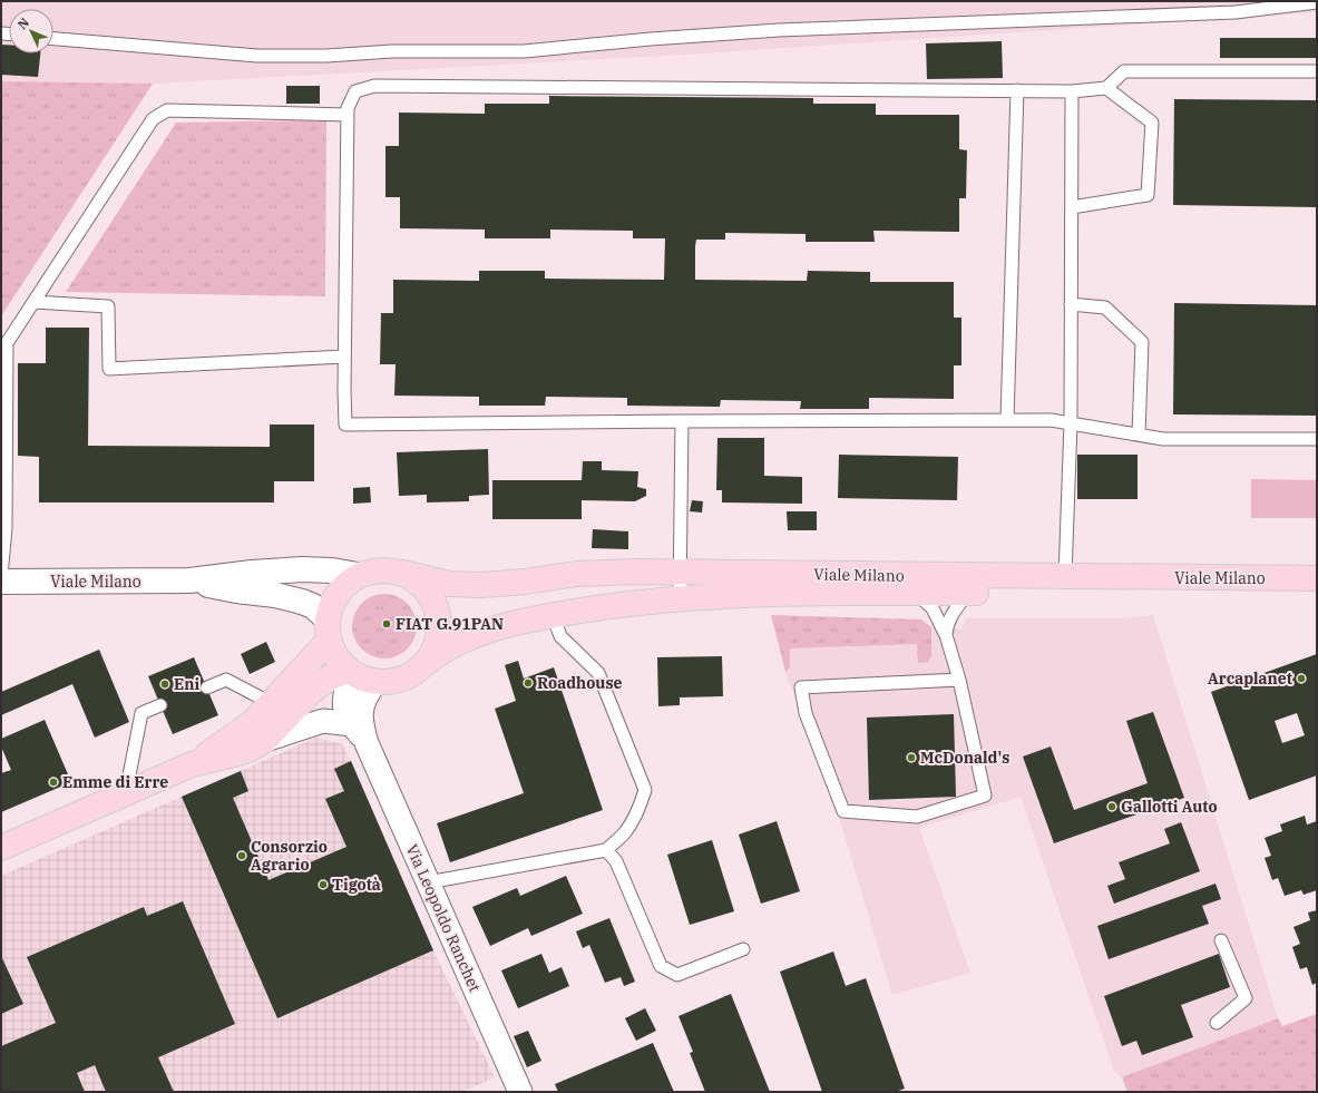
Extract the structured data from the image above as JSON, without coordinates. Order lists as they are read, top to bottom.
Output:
{
  "streets": {
    "main road": ["Viale Milano"],
    "street": ["Via Leopoldo Ranchet"]
  },
  "places": [
    "FIAT G.91PAN",
    "Arcaplanet",
    "Roadhouse",
    "Eni",
    "McDonald's",
    "Emme di Erre",
    "Gallotti Auto",
    "Consorzio Agrario",
    "Tigotà"
  ],
  "north": "top left"
}
